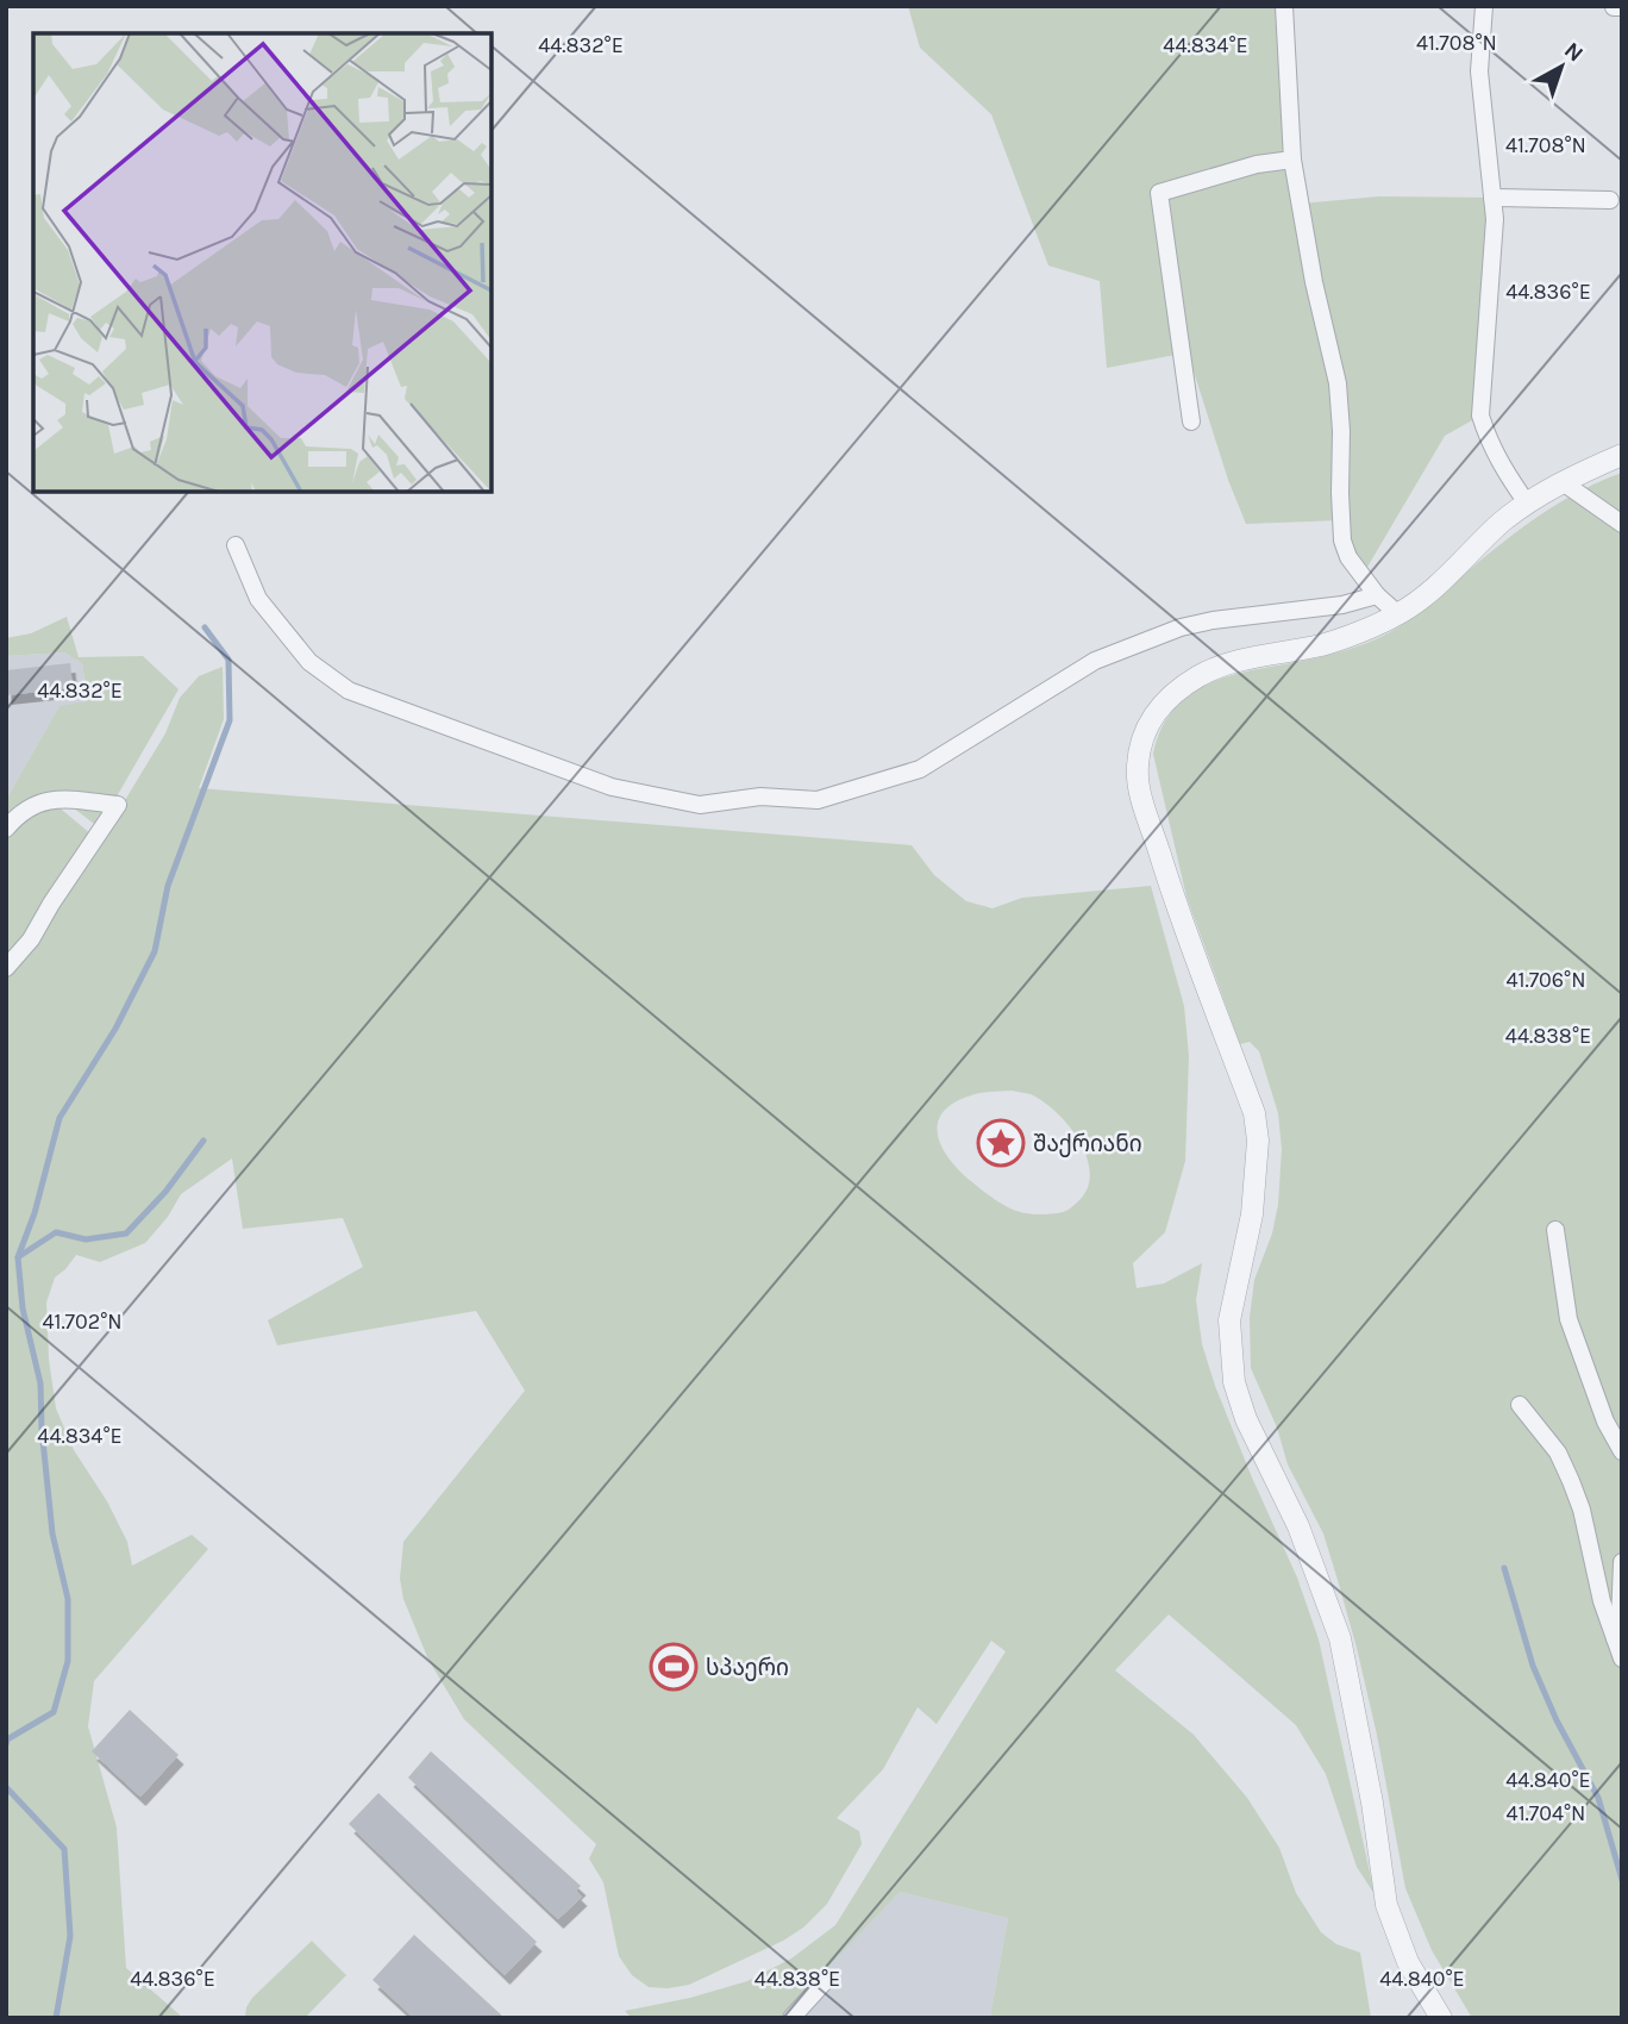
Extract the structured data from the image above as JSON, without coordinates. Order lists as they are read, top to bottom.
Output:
{
  "places": {
    "place": ["შაქრიანი"],
    "sports": ["სპაერი"]
  },
  "north": "top right",
  "coordinates": [
    "41.708°N",
    "44.832°E",
    "44.834°E",
    "44.836°E",
    "41.706°N",
    "44.838°E",
    "41.702°N",
    "44.840°E",
    "41.704°N"
  ]
}
